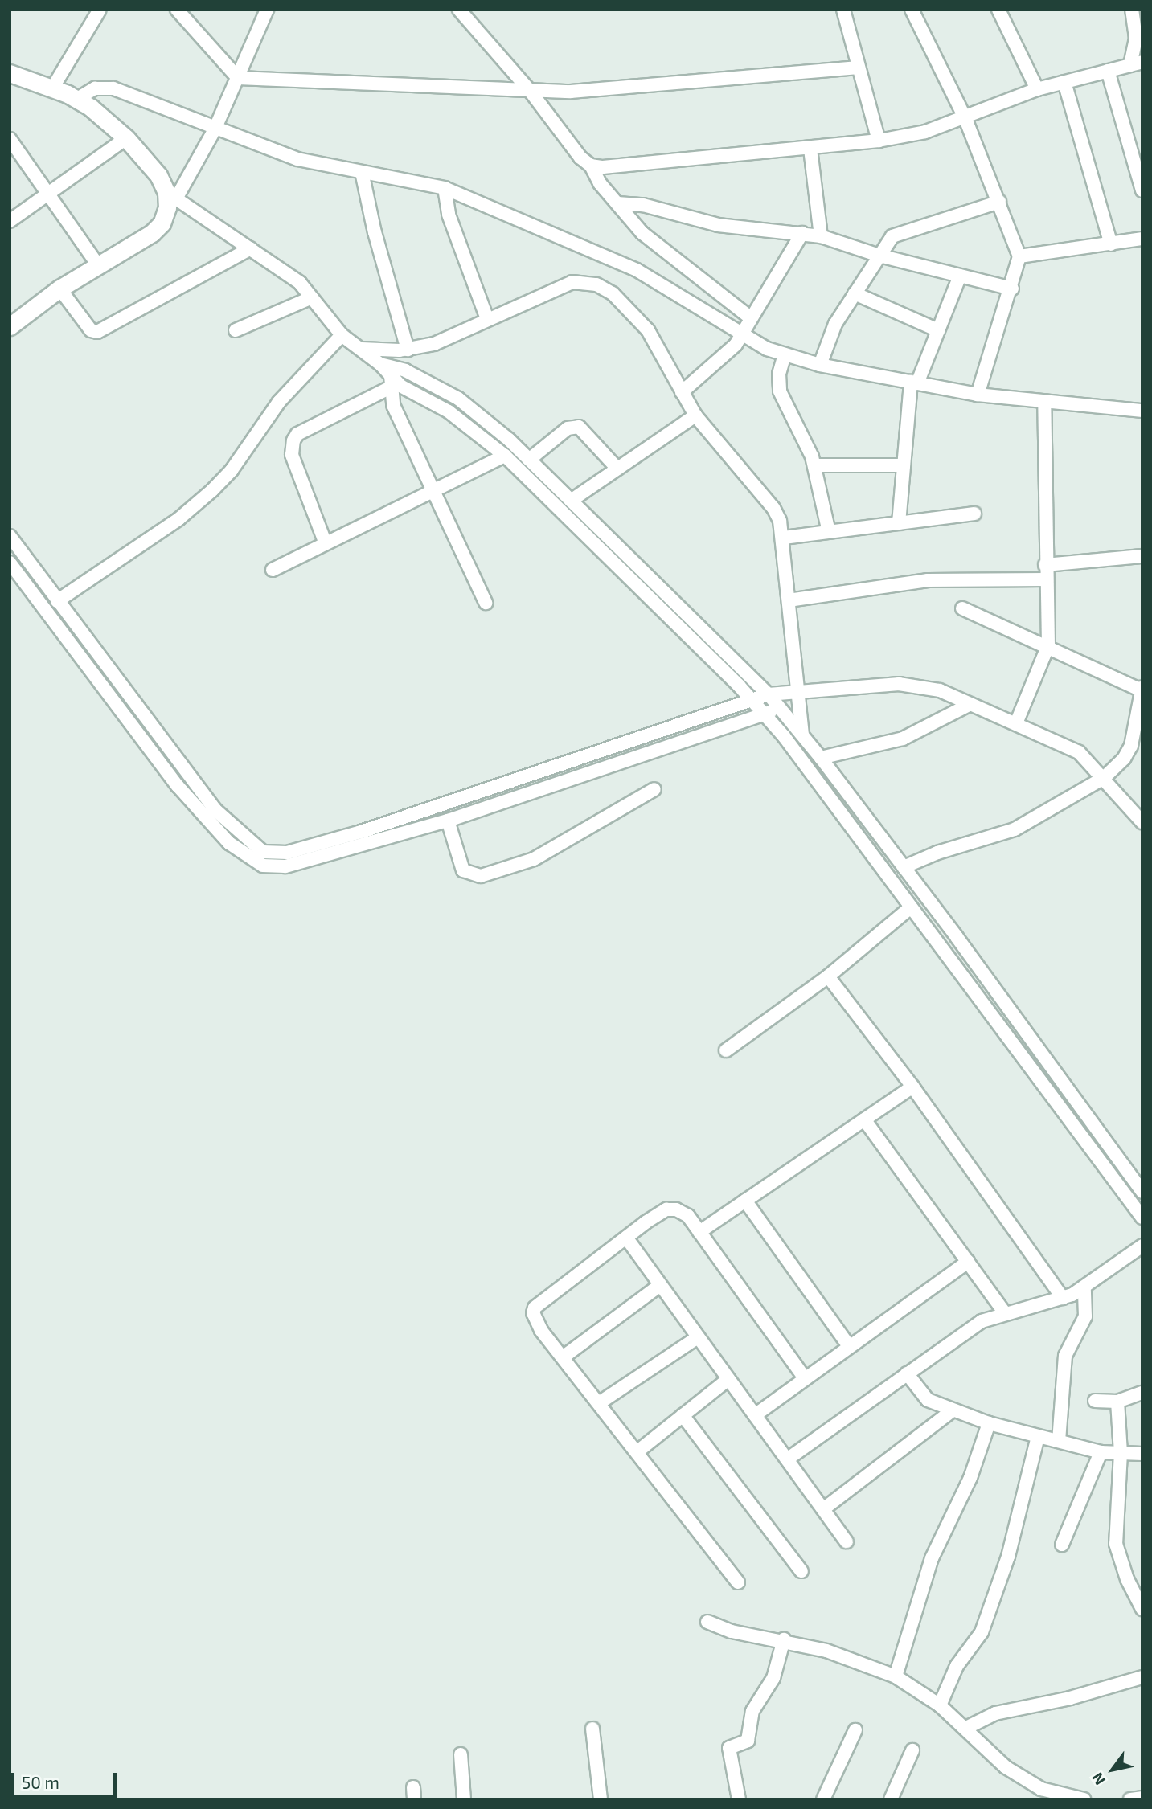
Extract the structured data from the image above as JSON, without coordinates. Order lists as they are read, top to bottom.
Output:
{
  "scale_bar": "50 m",
  "north": "bottom left"
}
